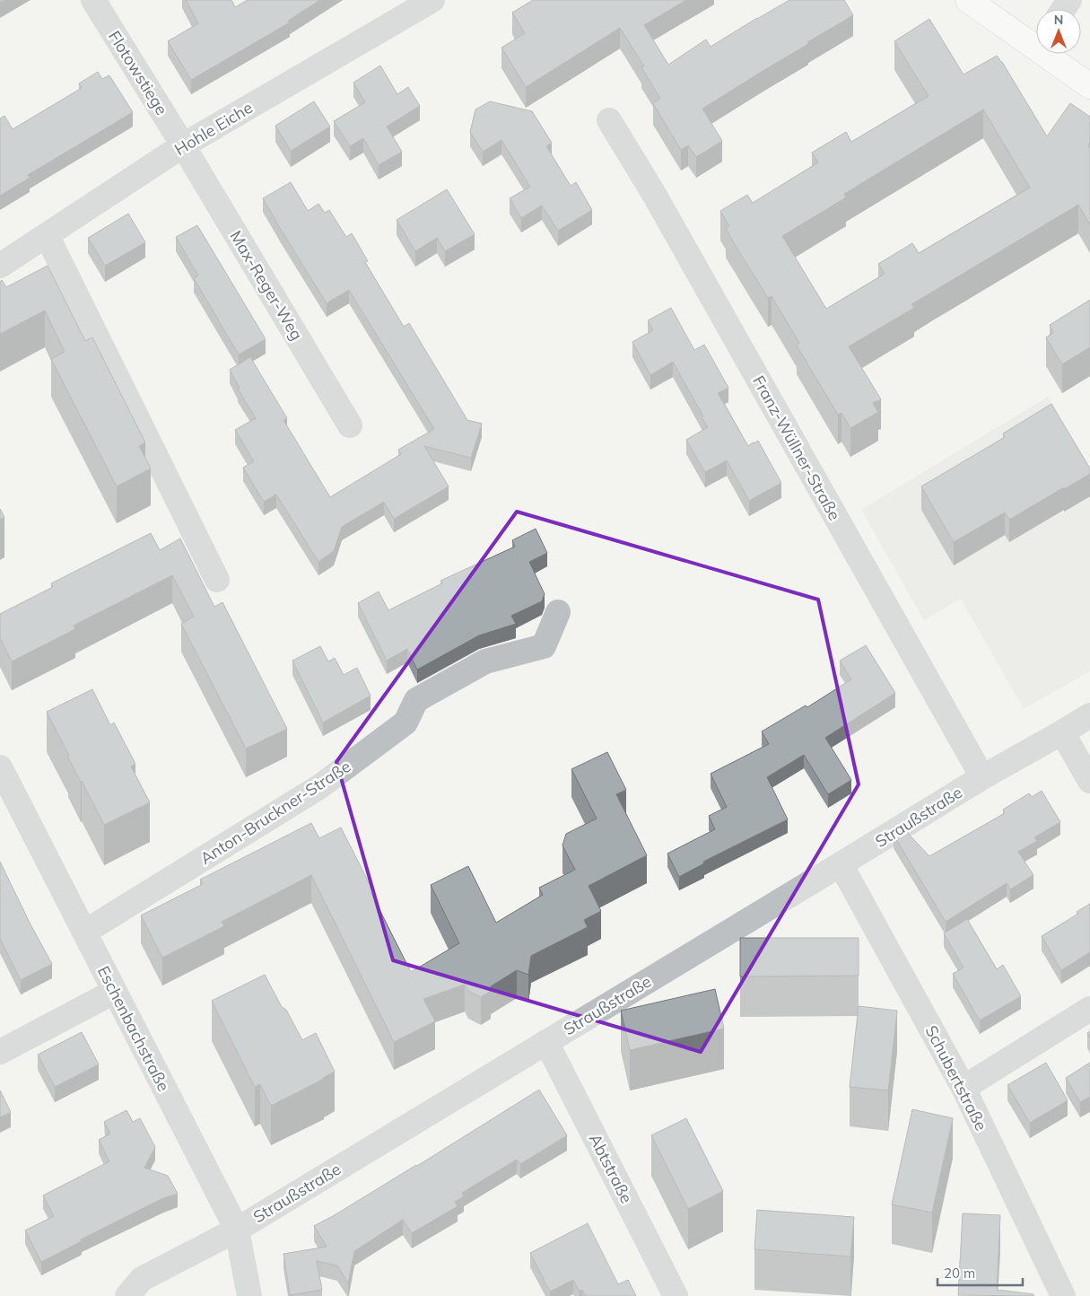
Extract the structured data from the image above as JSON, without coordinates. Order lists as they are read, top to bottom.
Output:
{
  "streets": {
    "street": [
      "Flotowstiege",
      "Hohle Eiche",
      "Max-Reger-Weg",
      "Franz-Wüllner-Straße",
      "Anton-Bruckner-Straße",
      "Straußstraße",
      "Eschenbachstraße",
      "Schubertstraße",
      "Abtstraße"
    ]
  },
  "crossings": [
    ["Flotowstiege", "Hohle Eiche"],
    ["Flotowstiege", "Max-Reger-Weg"],
    ["Hohle Eiche", "Max-Reger-Weg"],
    ["Franz-Wüllner-Straße", "Straußstraße"],
    ["Anton-Bruckner-Straße", "Eschenbachstraße"],
    ["Straußstraße", "Eschenbachstraße"],
    ["Straußstraße", "Schubertstraße"],
    ["Straußstraße", "Abtstraße"]
  ],
  "scale_bar": "20 m",
  "north": "top"
}
